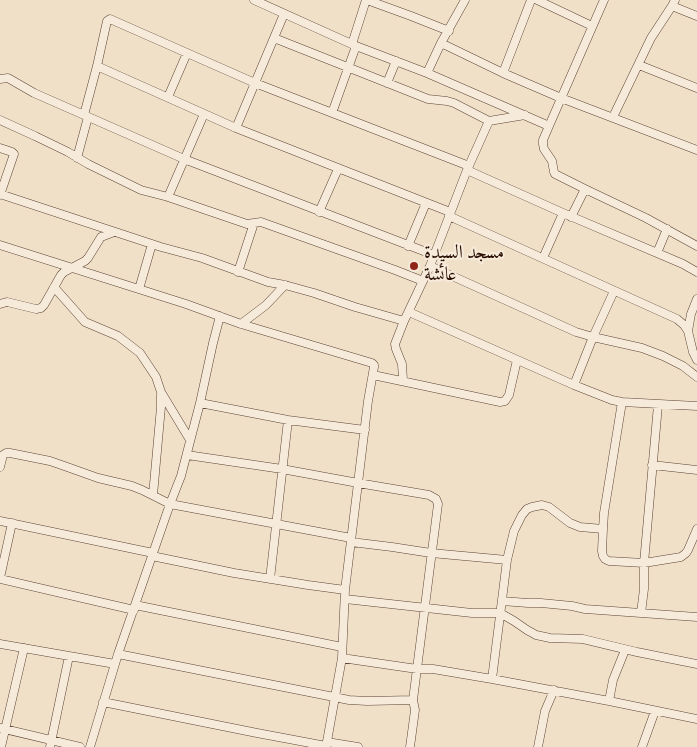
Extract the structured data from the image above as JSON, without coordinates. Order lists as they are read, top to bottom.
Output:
{
  "places": ["مسجد السيدة عائشة"]
}
